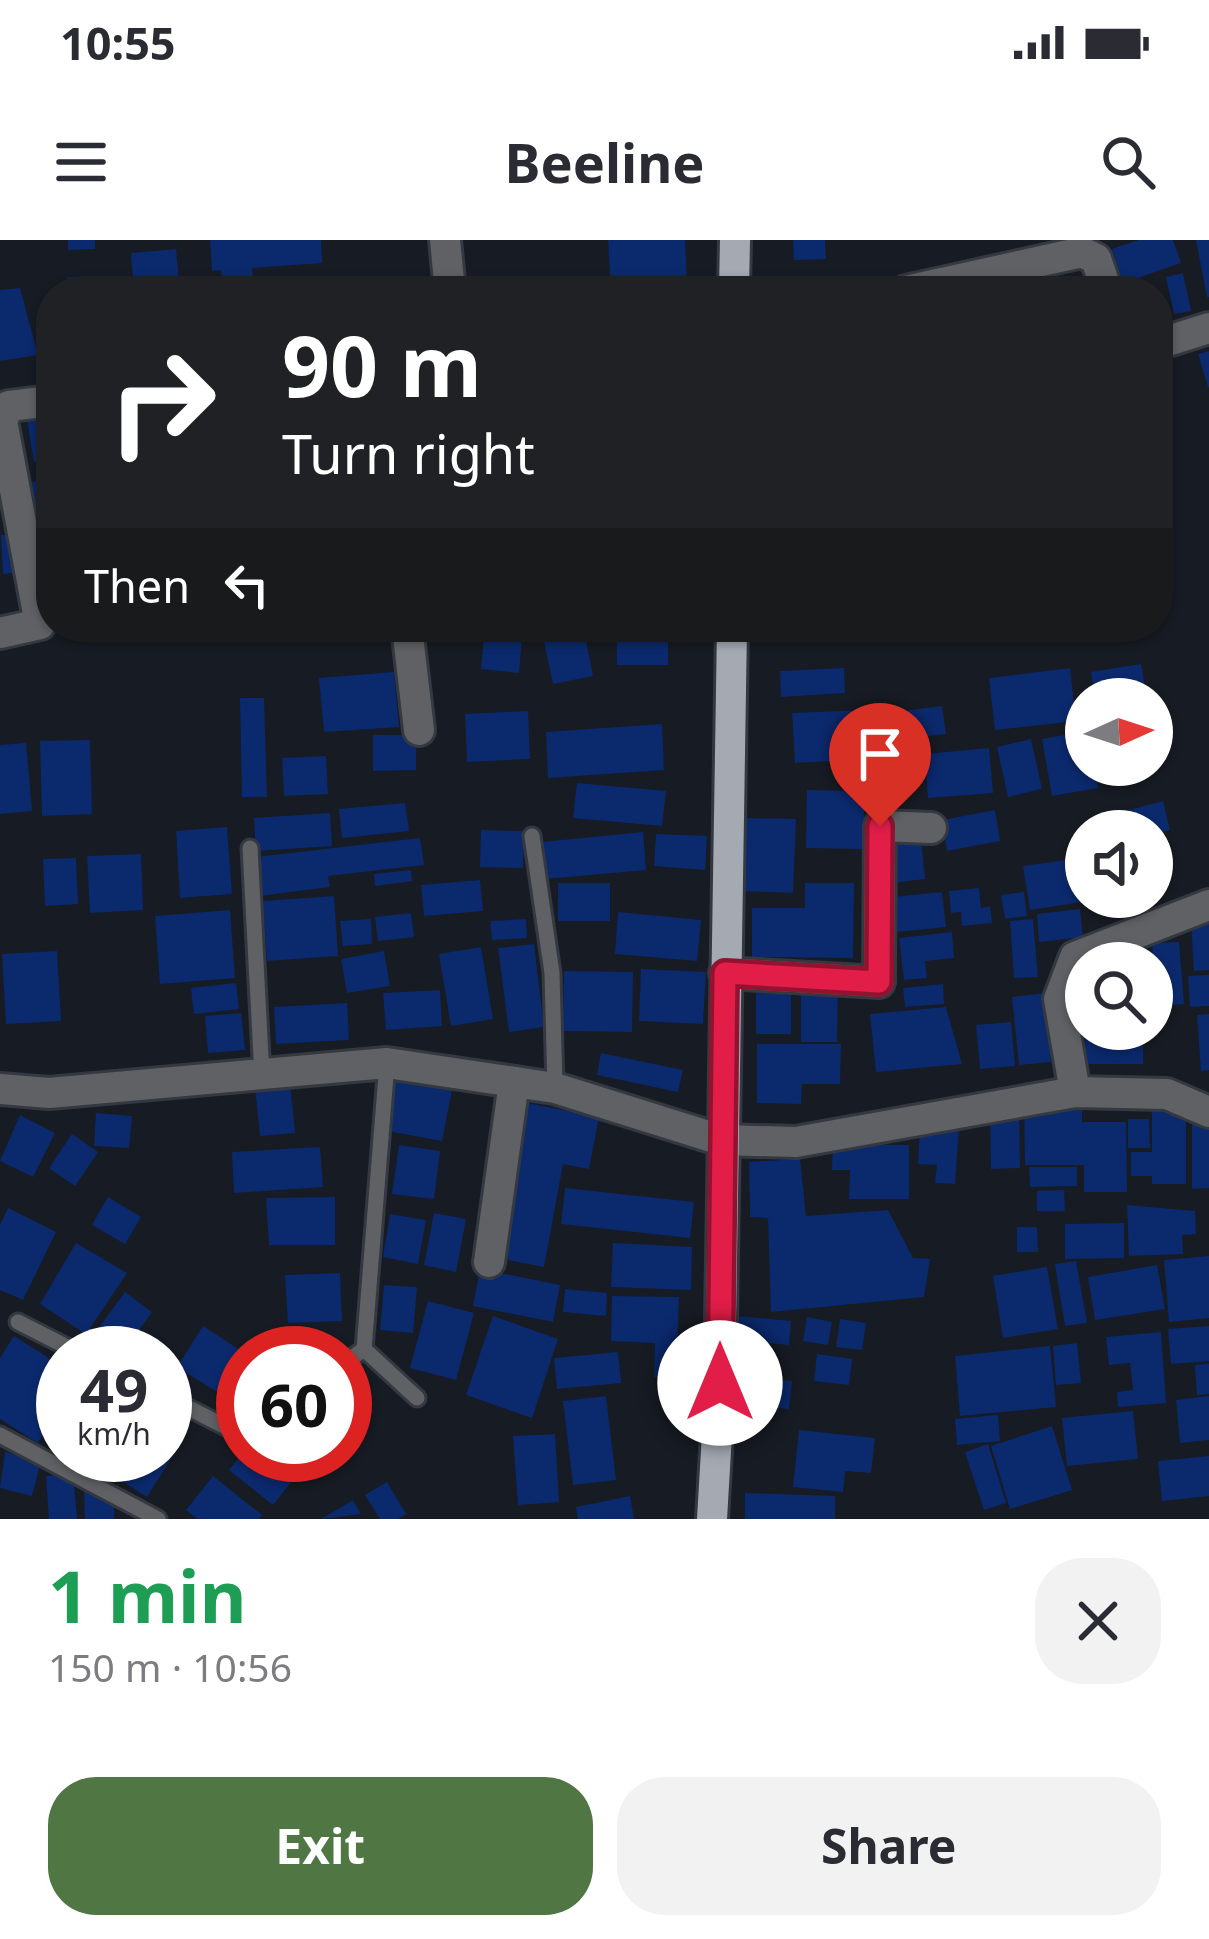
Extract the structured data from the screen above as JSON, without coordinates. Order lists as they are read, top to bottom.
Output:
{
  "north": "right",
  "page": {
    "status": "10:55",
    "header": "Beeline",
    "turn": ["90 m", "Turn right"],
    "then": "Then",
    "speed": "49 km/h",
    "limit": "60",
    "heading": ["1 min", "150 m · 10:56"],
    "buttons": ["Exit", "Share"]
  }
}
